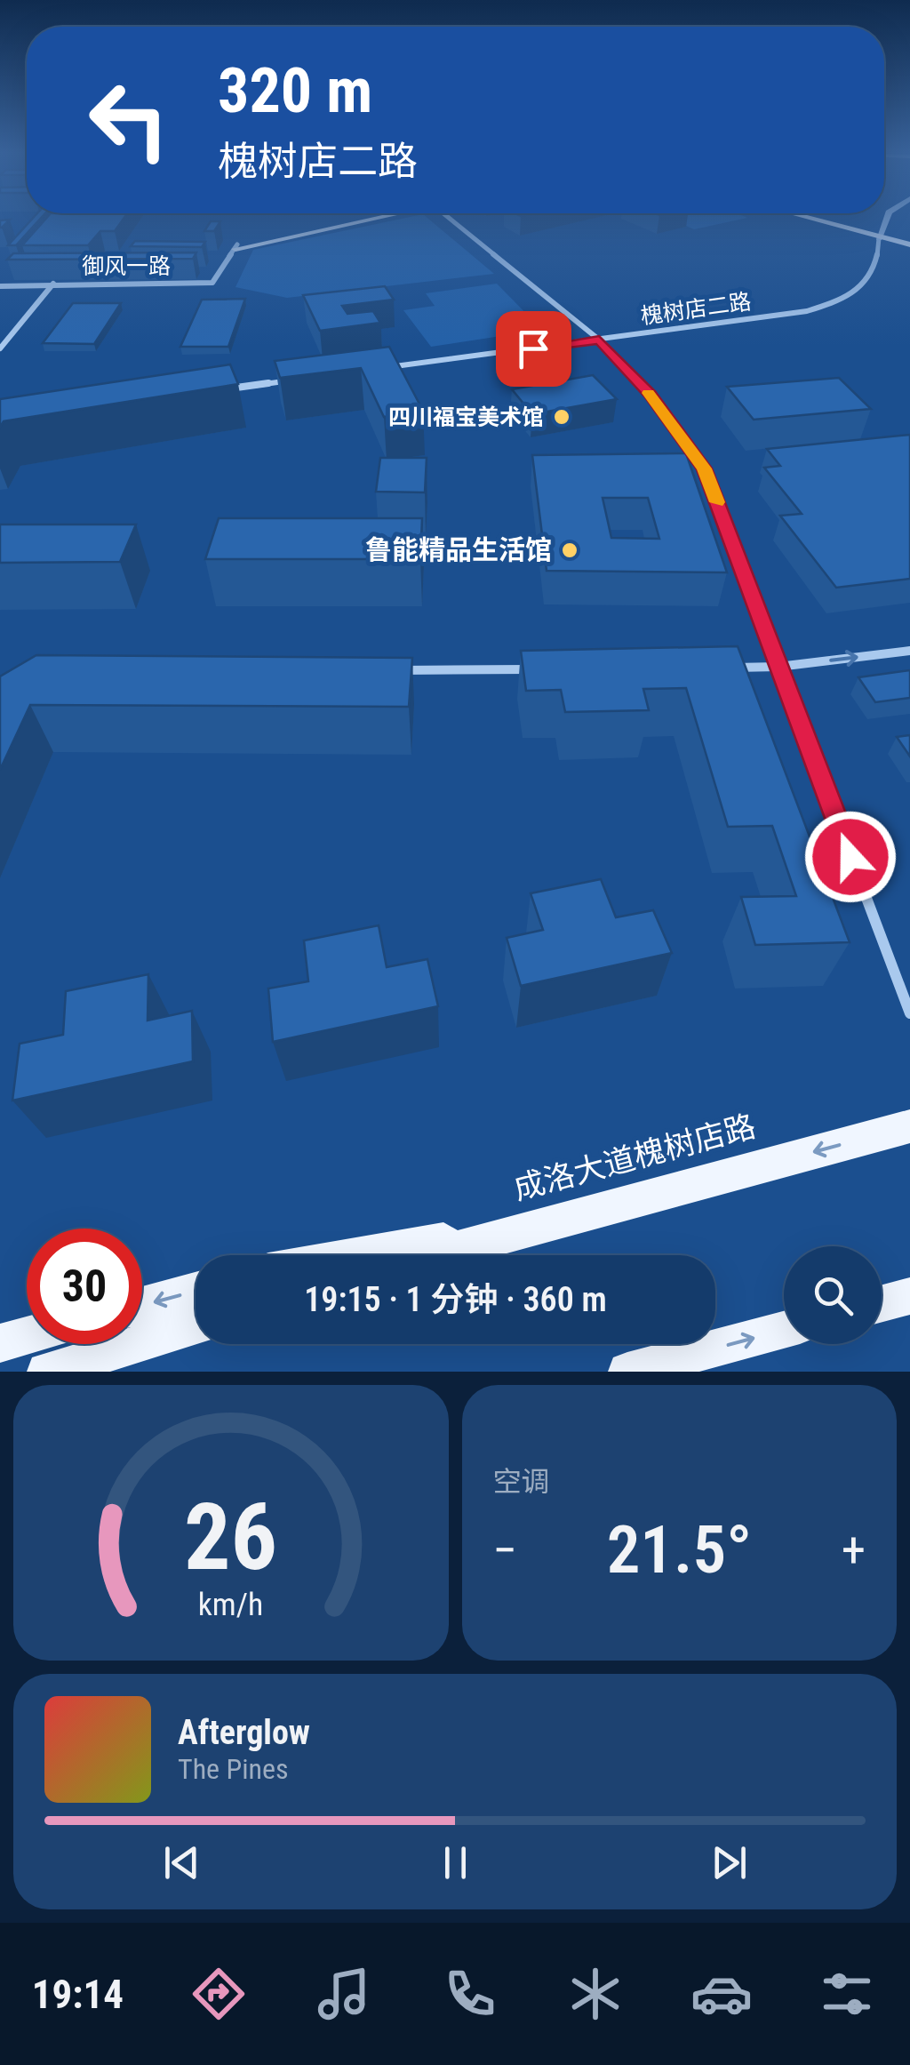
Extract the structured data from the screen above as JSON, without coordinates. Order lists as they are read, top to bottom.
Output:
{
  "streets": {
    "main road": ["御风一路", "成洛大道槐树店路"],
    "street": ["槐树店二路"]
  },
  "places": ["四川福宝美术馆", "鲁能精品生活馆"],
  "page": {
    "turn": ["320 m", "槐树店二路"],
    "limit": "30",
    "trip": "19:15 · 1 分钟 · 360 m",
    "tile": "空调",
    "heat": ["−", "21.5°", "+"],
    "song": ["Afterglow", "The Pines"],
    "tabs": "19:14",
    "gauge": ["26", "km/h"]
  }
}
